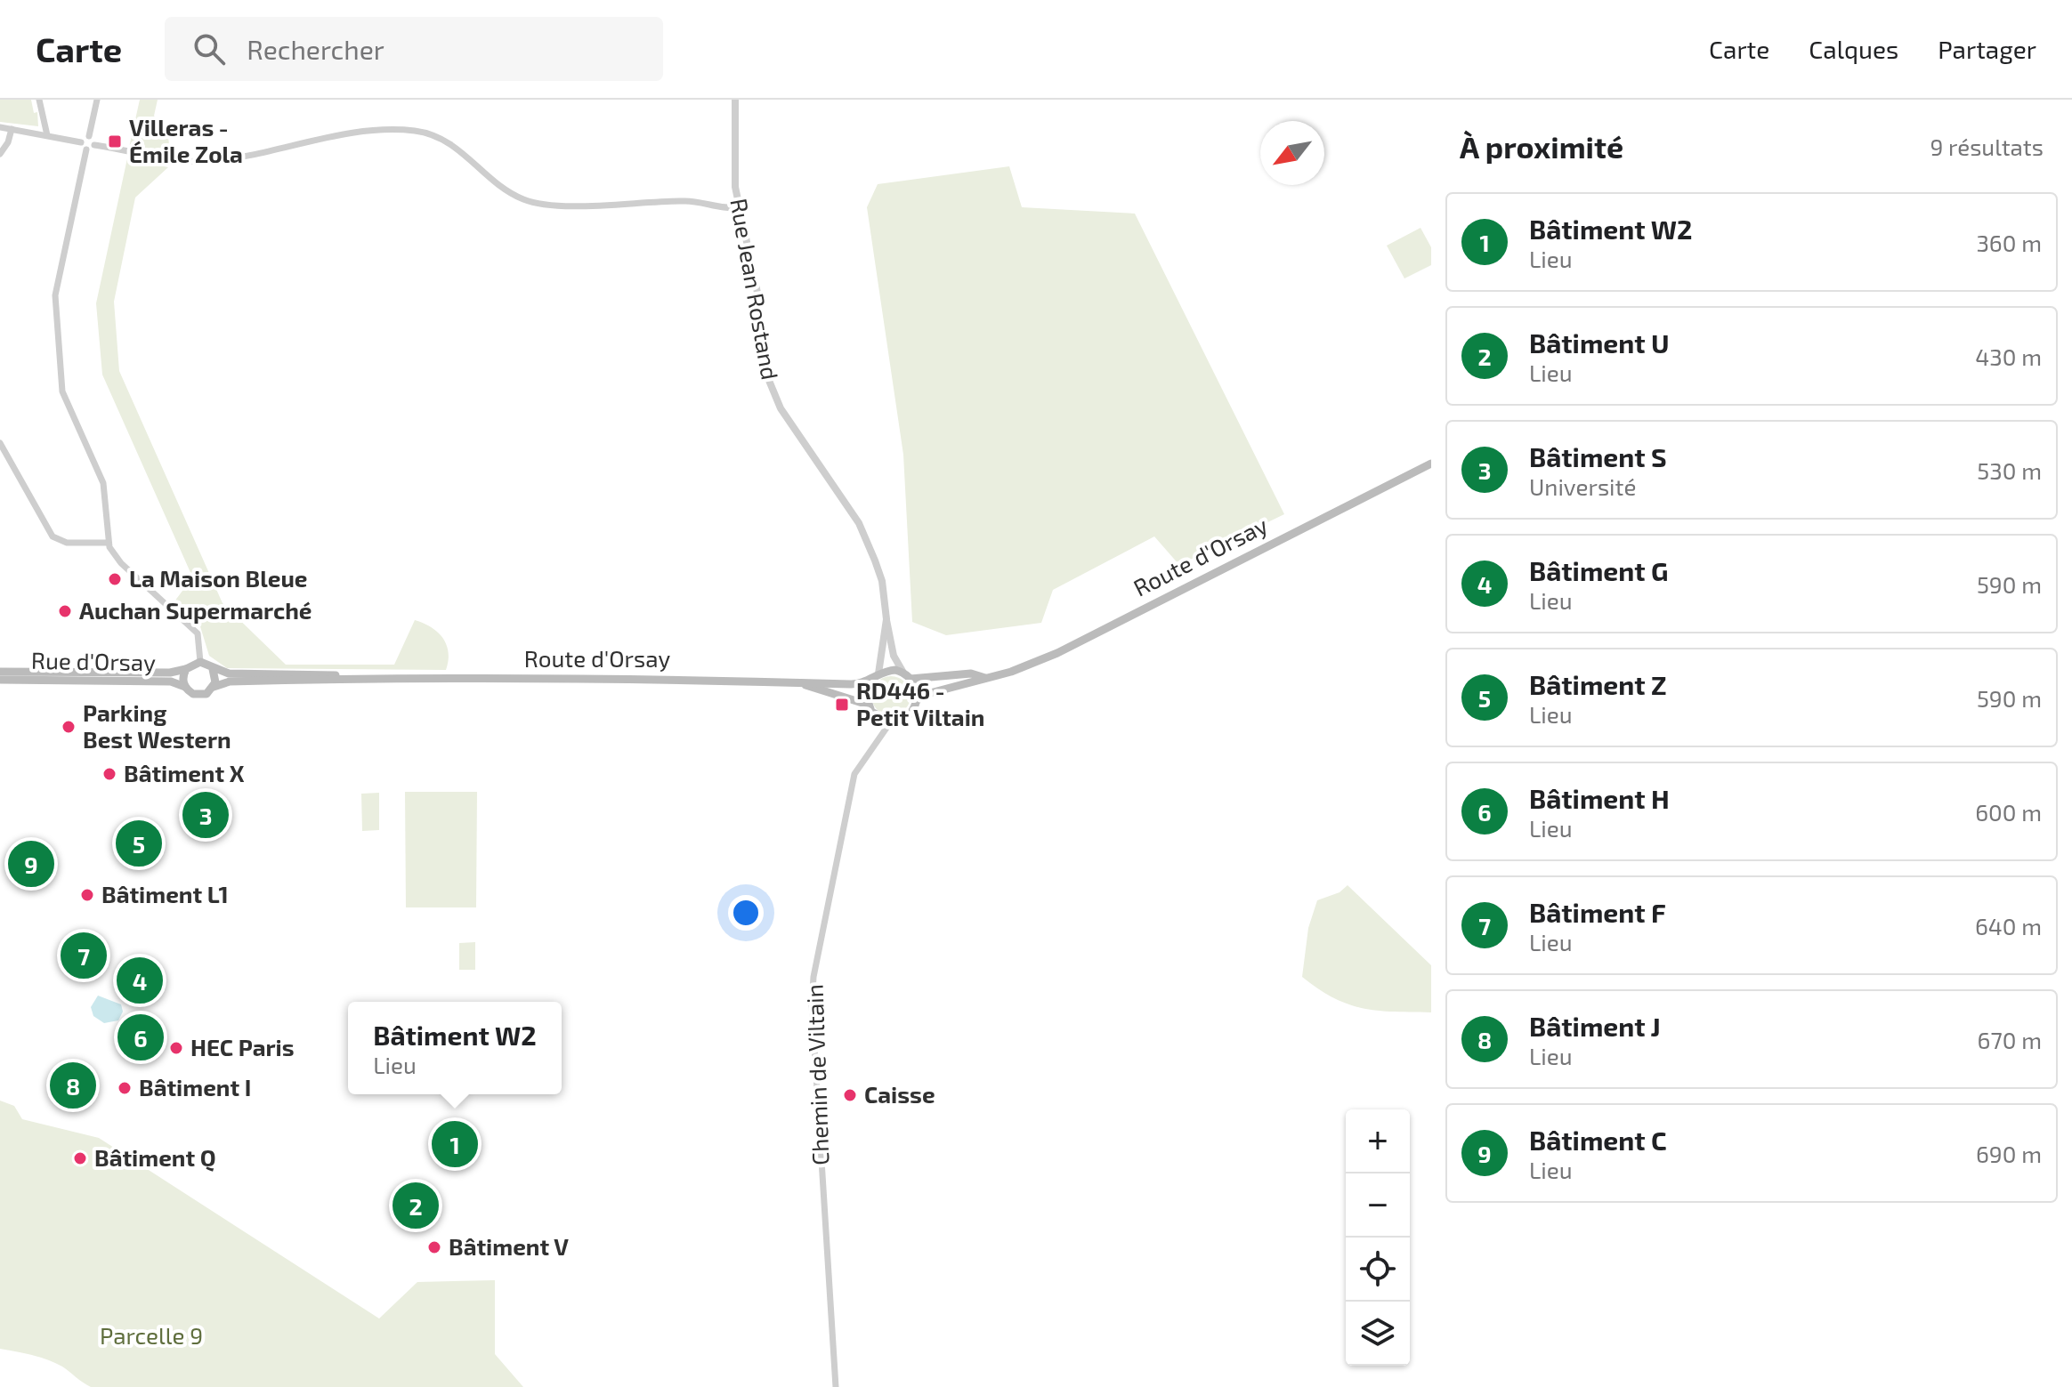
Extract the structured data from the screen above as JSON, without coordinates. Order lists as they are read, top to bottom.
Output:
{
  "streets": {
    "main road": ["Route d'Orsay", "Rue d'Orsay"],
    "street": ["Rue Jean Rostand", "Chemin de Viltain"]
  },
  "crossings": [
    ["Rue Jean Rostand", "Route d'Orsay"],
    ["Rue Jean Rostand", "Chemin de Viltain"],
    ["Route d'Orsay", "Rue d'Orsay"],
    ["Route d'Orsay", "Chemin de Viltain"]
  ],
  "parks": ["Parcelle 9"],
  "places": {
    "transit": ["Villeras - Émile Zola", "RD446 - Petit Viltain"],
    "other": [
      "La Maison Bleue",
      "Auchan Supermarché",
      "Parking Best Western",
      "Bâtiment X",
      "Bâtiment L1",
      "HEC Paris",
      "Bâtiment I",
      "Caisse",
      "Bâtiment Q",
      "Bâtiment V"
    ]
  },
  "north": "bottom left",
  "page": {
    "header": "Carte",
    "search": "Rechercher",
    "nav": ["Carte", "Calques", "Partager"],
    "heading": ["À proximité", "9 résultats"],
    "list": [
      {
        "mark": "1",
        "name": "Bâtiment W2",
        "note": "Lieu",
        "value": "360 m"
      },
      {
        "mark": "2",
        "name": "Bâtiment U",
        "note": "Lieu",
        "value": "430 m"
      },
      {
        "mark": "3",
        "name": "Bâtiment S",
        "note": "Université",
        "value": "530 m"
      },
      {
        "mark": "4",
        "name": "Bâtiment G",
        "note": "Lieu",
        "value": "590 m"
      },
      {
        "mark": "5",
        "name": "Bâtiment Z",
        "note": "Lieu",
        "value": "590 m"
      },
      {
        "mark": "6",
        "name": "Bâtiment H",
        "note": "Lieu",
        "value": "600 m"
      },
      {
        "mark": "7",
        "name": "Bâtiment F",
        "note": "Lieu",
        "value": "640 m"
      },
      {
        "mark": "8",
        "name": "Bâtiment J",
        "note": "Lieu",
        "value": "670 m"
      },
      {
        "mark": "9",
        "name": "Bâtiment C",
        "note": "Lieu",
        "value": "690 m"
      }
    ],
    "pins": [
      "3",
      "5",
      "9",
      "7",
      "4",
      "6",
      "8",
      "1",
      "2"
    ],
    "popup": ["Bâtiment W2", "Lieu"],
    "map_buttons": ["+", "−"]
  }
}
